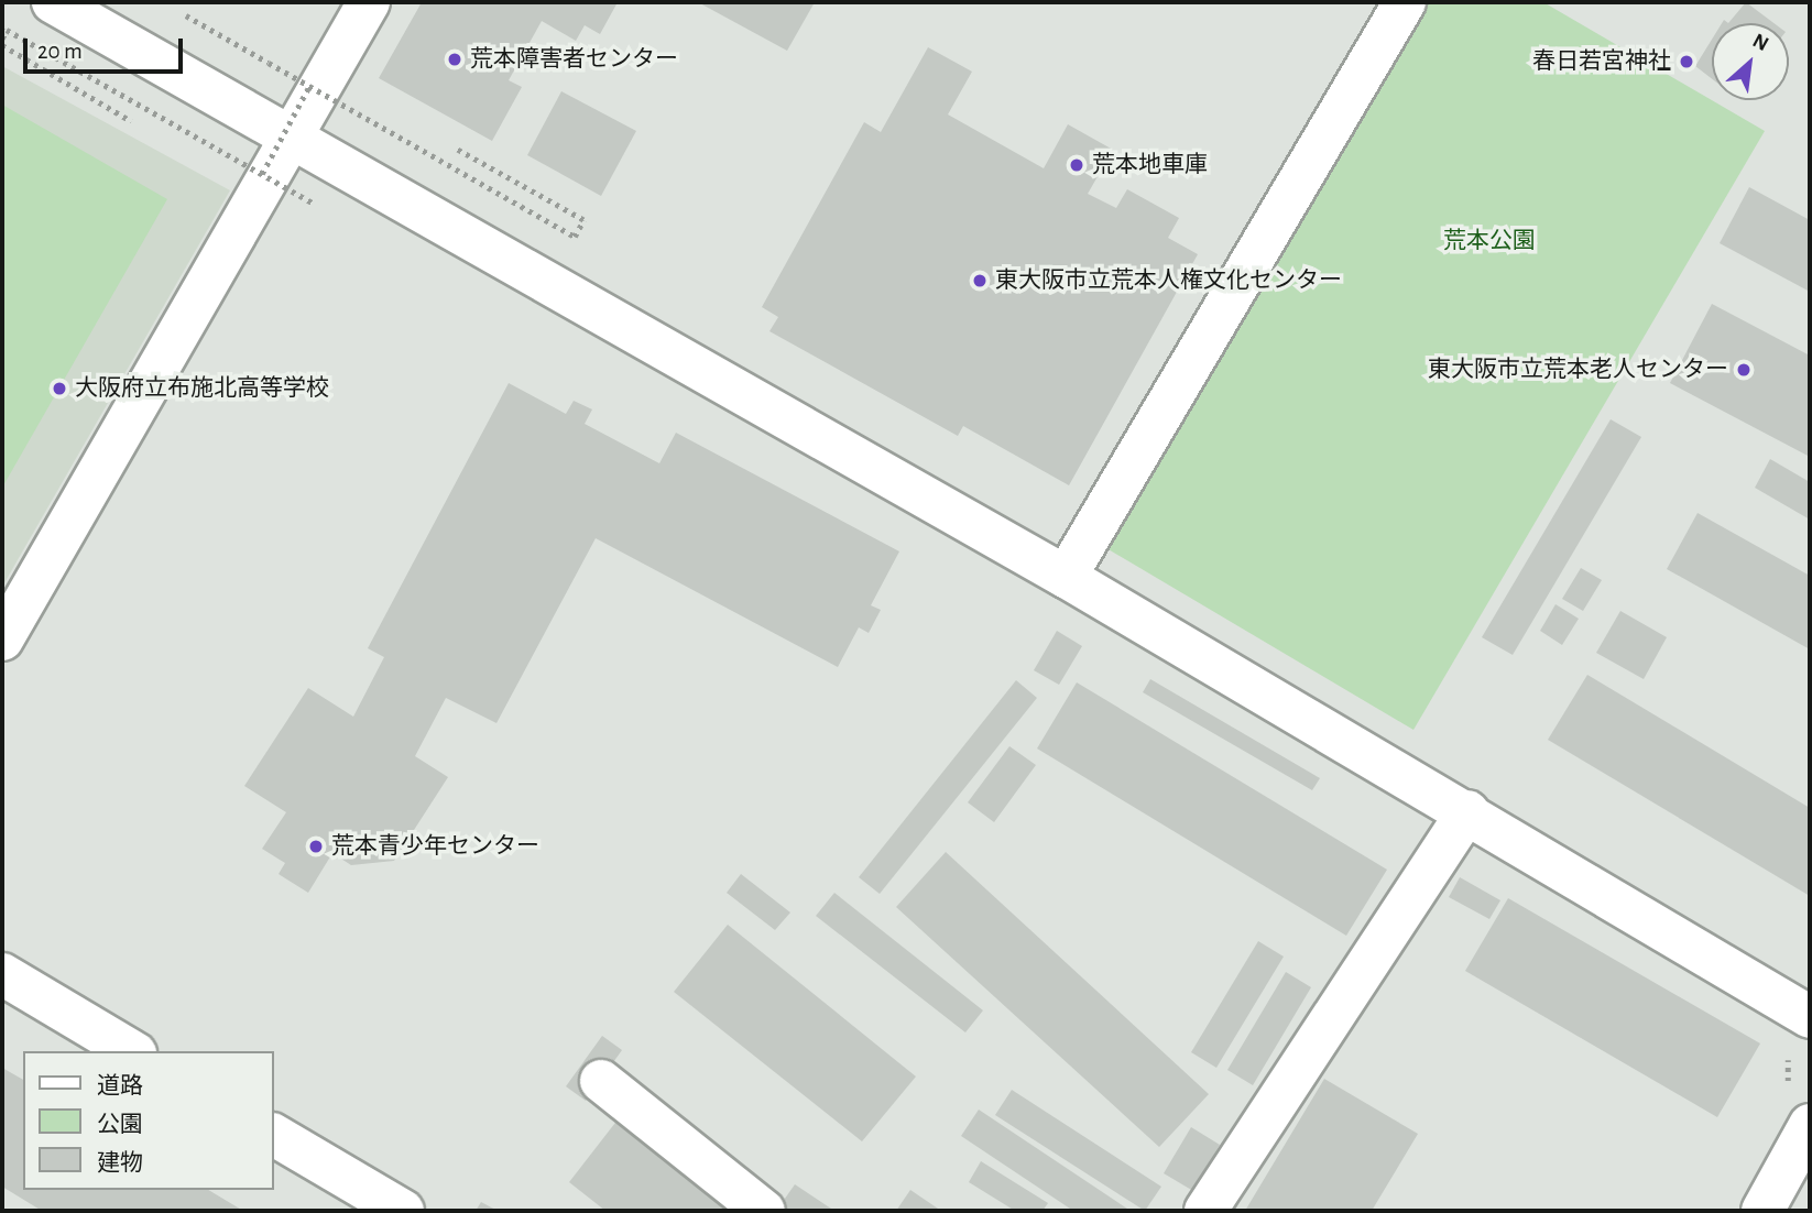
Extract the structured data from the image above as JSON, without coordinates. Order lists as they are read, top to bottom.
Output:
{
  "parks": ["荒本公園"],
  "places": [
    "荒本障害者センター",
    "春日若宮神社",
    "荒本地車庫",
    "東大阪市立荒本人権文化センター",
    "東大阪市立荒本老人センター",
    "大阪府立布施北高等学校",
    "荒本青少年センター"
  ],
  "legend": ["道路", "公園", "建物"],
  "scale_bar": "20 m",
  "north": "top right"
}
